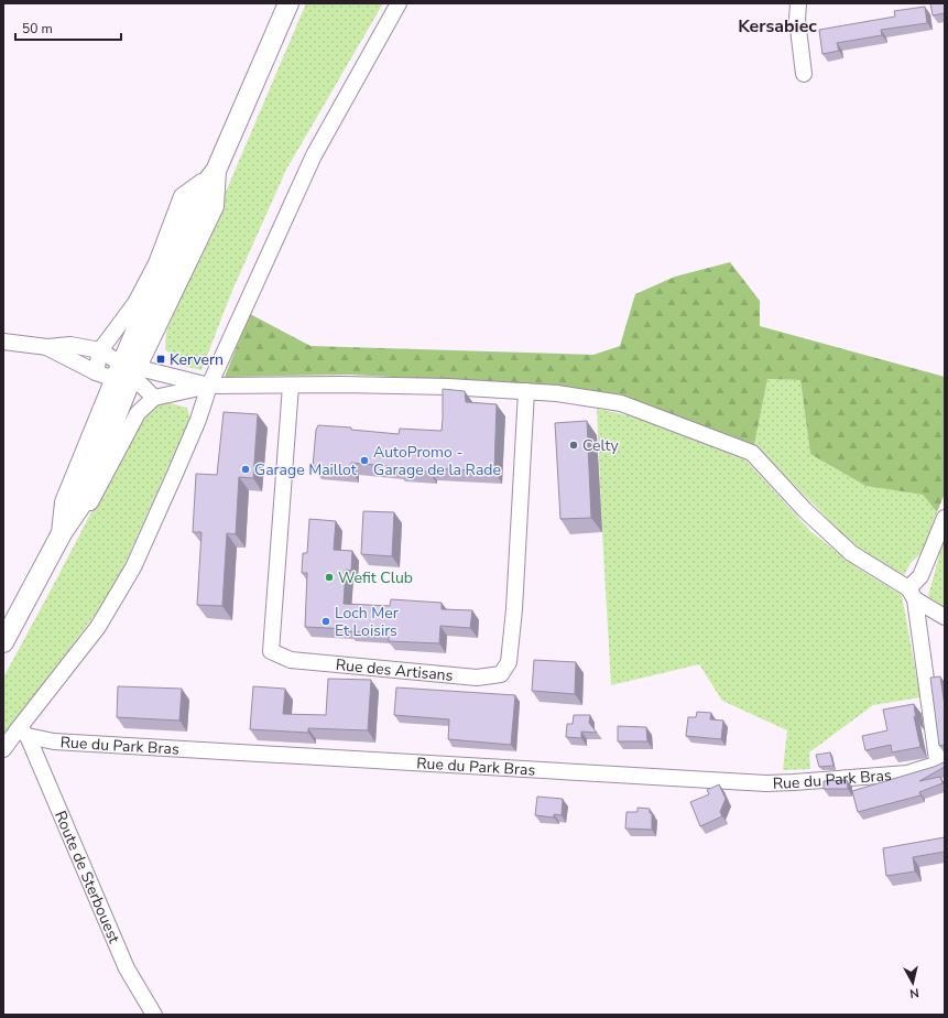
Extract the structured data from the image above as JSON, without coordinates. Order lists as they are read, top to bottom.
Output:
{
  "streets": {
    "street": ["Rue des Artisans", "Rue du Park Bras", "Route de Sterbouest"]
  },
  "crossings": [
    ["Rue du Park Bras", "Route de Sterbouest"]
  ],
  "districts": ["Kersabiec"],
  "places": {
    "transit": ["Kervern"],
    "other": [
      "Celty",
      "AutoPromo - Garage de la Rade",
      "Garage Maillot",
      "Wefit Club",
      "Loch Mer Et Loisirs"
    ]
  },
  "scale_bar": "50 m",
  "north": "bottom"
}
